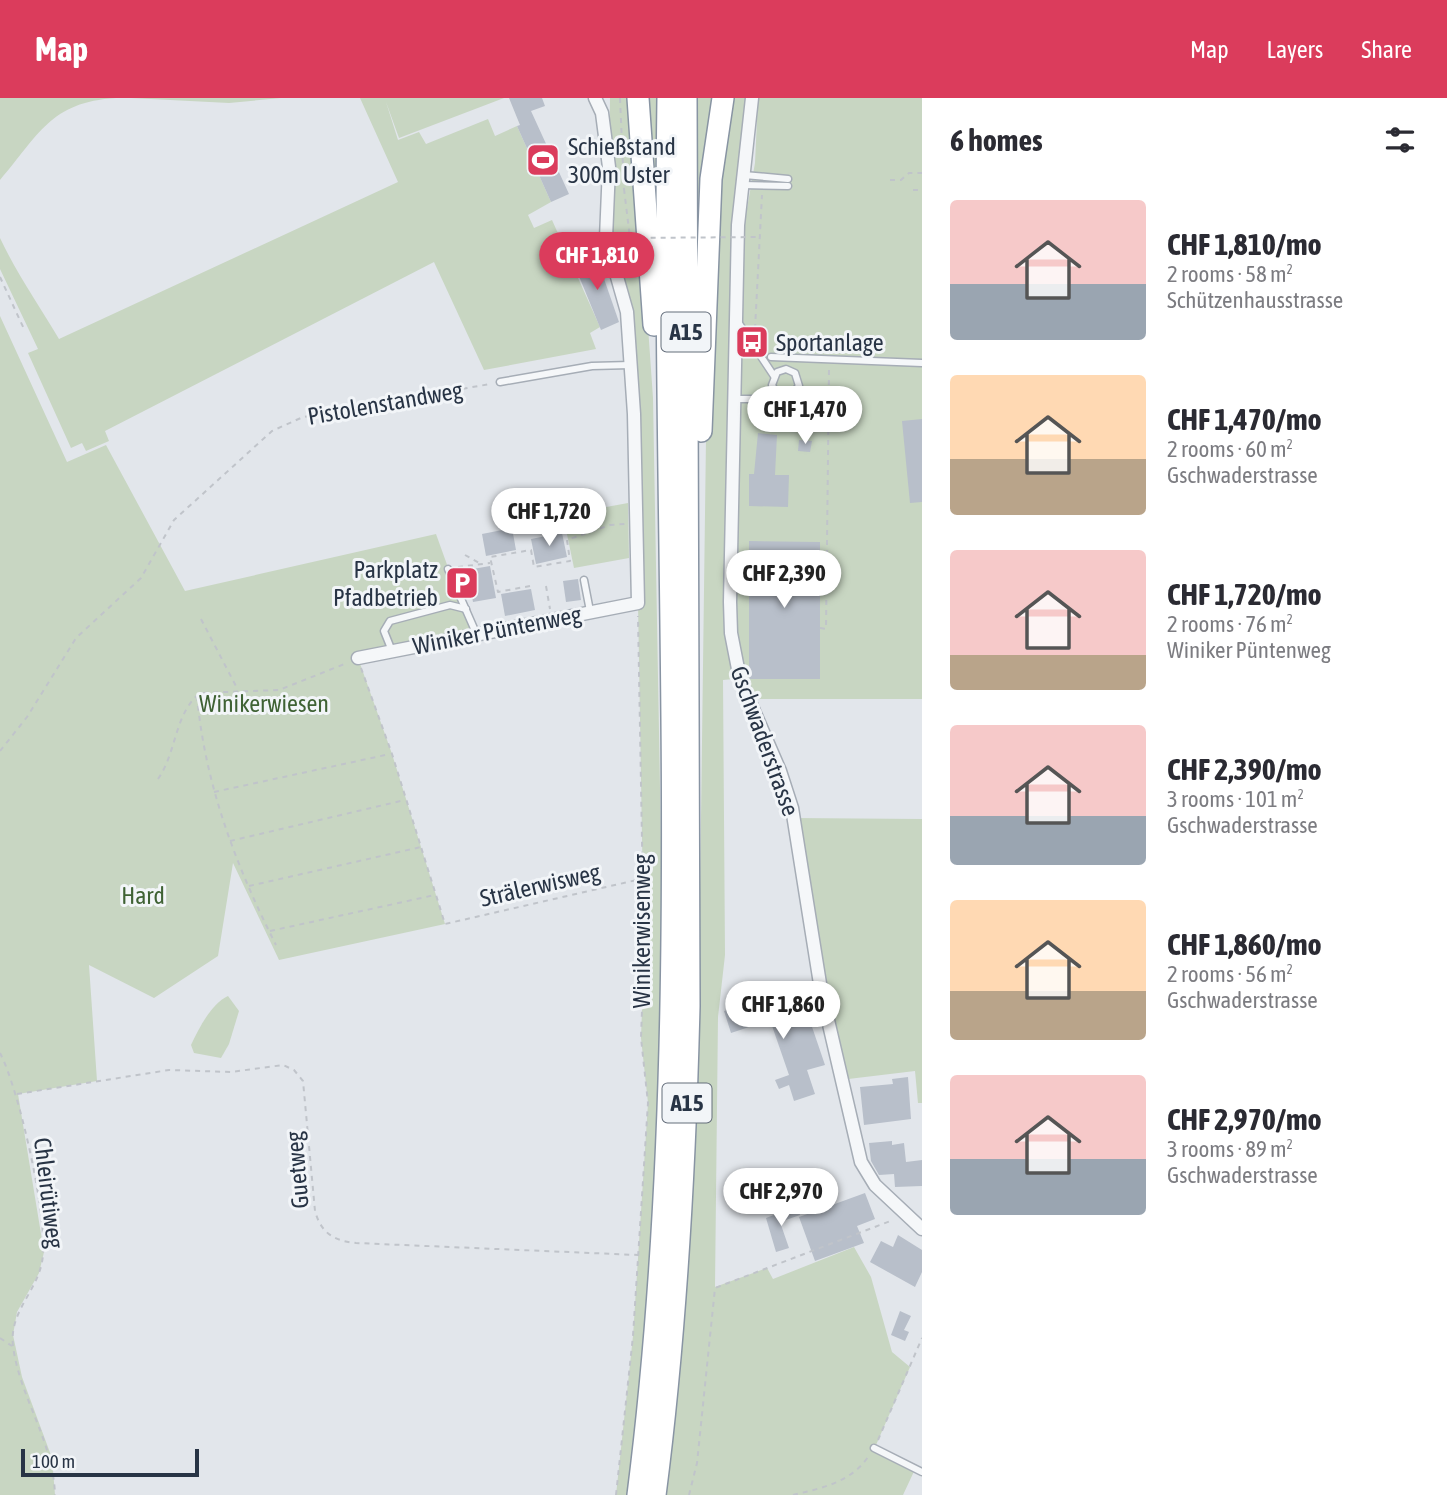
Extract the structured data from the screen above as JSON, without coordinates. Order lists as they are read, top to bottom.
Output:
{
  "streets": {
    "highway": ["A15"],
    "street": ["Winiker Püntenweg", "Gschwaderstrasse"],
    "path": [
      "Pistolenstandweg",
      "Strälerwisweg",
      "Winikerwisenweg",
      "Guetweg",
      "Chleirütiweg"
    ]
  },
  "crossings": [
    ["Winiker Püntenweg", "Winikerwisenweg"],
    ["Strälerwisweg", "Winikerwisenweg"],
    ["Winikerwisenweg", "Guetweg"],
    ["Guetweg", "Chleirütiweg"]
  ],
  "parks": ["Winikerwiesen", "Hard"],
  "places": {
    "sports": ["Schießstand 300m Uster"],
    "bus stop": ["Sportanlage"],
    "parking": ["Parkplatz Pfadbetrieb"]
  },
  "scale_bar": "100 m",
  "page": {
    "header": "Map",
    "nav": ["Map", "Layers", "Share"],
    "heading": "6 homes",
    "list": [
      {
        "name": "CHF 1,810/mo",
        "note": "2 rooms · 58 m² · Schützenhausstrasse"
      },
      {
        "name": "CHF 1,470/mo",
        "note": "2 rooms · 60 m² · Gschwaderstrasse"
      },
      {
        "name": "CHF 1,720/mo",
        "note": "2 rooms · 76 m² · Winiker Püntenweg"
      },
      {
        "name": "CHF 2,390/mo",
        "note": "3 rooms · 101 m² · Gschwaderstrasse"
      },
      {
        "name": "CHF 1,860/mo",
        "note": "2 rooms · 56 m² · Gschwaderstrasse"
      },
      {
        "name": "CHF 2,970/mo",
        "note": "3 rooms · 89 m² · Gschwaderstrasse"
      }
    ],
    "price": [
      "CHF 1,810",
      "CHF 1,470",
      "CHF 1,720",
      "CHF 2,390",
      "CHF 1,860",
      "CHF 2,970"
    ],
    "scale": "100 m"
  }
}
